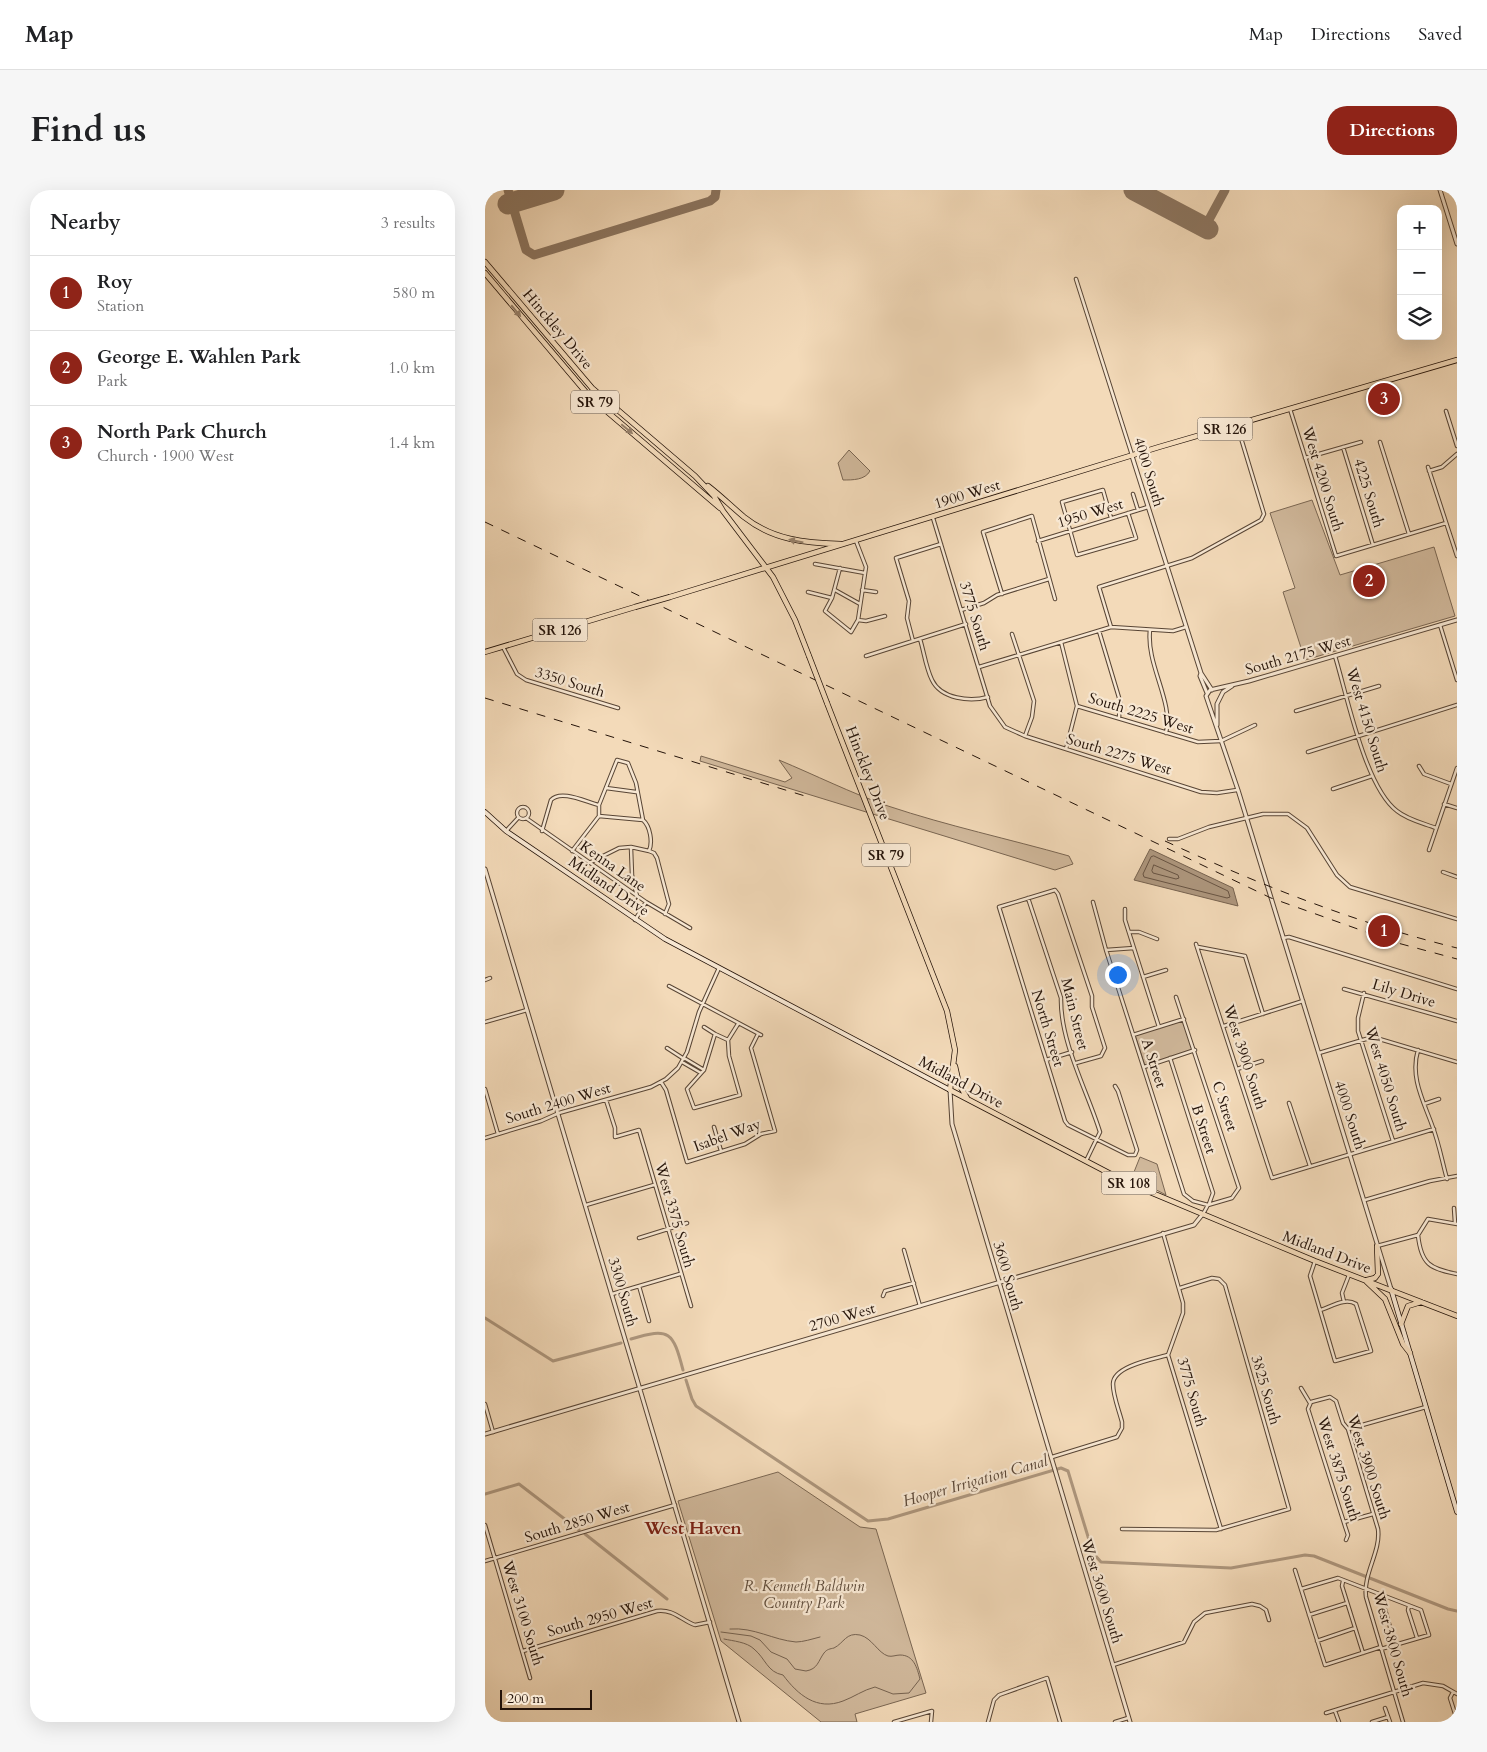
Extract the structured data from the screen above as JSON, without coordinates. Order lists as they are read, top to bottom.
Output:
{
  "streets": {
    "main road": [
      "Hinckley Drive",
      "SR 79",
      "SR 126",
      "4000 South",
      "1900 West",
      "Midland Drive",
      "SR 108"
    ],
    "street": [
      "West 4200 South",
      "4225 South",
      "1950 West",
      "3775 South",
      "South 2175 West",
      "3350 South",
      "South 2225 West",
      "West 4150 South",
      "South 2275 West",
      "Kenna Lane",
      "Lily Drive",
      "Main Street",
      "North Street",
      "West 3900 South",
      "A Street",
      "West 4050 South",
      "South 2400 West",
      "C Street",
      "B Street",
      "Isabel Way",
      "West 3375 South",
      "3600 South",
      "3300 South",
      "2700 West",
      "3825 South",
      "West 3875 South",
      "South 2850 West",
      "West 3600 South",
      "West 3100 South",
      "South 2950 West",
      "West 3800 South"
    ]
  },
  "crossings": [
    ["Hinckley Drive", "1900 West"],
    ["Hinckley Drive", "Midland Drive"],
    ["Hinckley Drive", "3600 South"],
    ["4000 South", "1900 West"],
    ["4000 South", "1950 West"],
    ["4000 South", "South 2175 West"],
    ["4000 South", "South 2225 West"],
    ["4000 South", "South 2275 West"],
    ["4000 South", "Midland Drive"],
    ["West 4200 South", "4225 South"],
    ["West 4200 South", "1900 West"],
    ["1900 West", "3775 South"],
    ["1900 West", "3350 South"],
    ["3775 South", "South 2275 West"],
    ["3775 South", "2700 West"],
    ["3775 South", "3825 South"],
    ["South 2175 West", "West 4150 South"],
    ["Midland Drive", "3600 South"],
    ["Midland Drive", "2700 West"],
    ["Lily Drive", "West 4050 South"],
    ["Main Street", "North Street"],
    ["West 3900 South", "West 3875 South"],
    ["West 3900 South", "West 3800 South"],
    ["A Street", "C Street"],
    ["A Street", "B Street"],
    ["South 2400 West", "Isabel Way"],
    ["South 2400 West", "West 3375 South"],
    ["South 2400 West", "3300 South"],
    ["C Street", "B Street"],
    ["3600 South", "2700 West"],
    ["3600 South", "West 3600 South"],
    ["3300 South", "2700 West"],
    ["3300 South", "South 2850 West"],
    ["3300 South", "South 2950 West"],
    ["South 2850 West", "West 3100 South"],
    ["West 3100 South", "South 2950 West"]
  ],
  "districts": ["West Haven"],
  "water": ["Hooper Irrigation Canal"],
  "parks": ["R. Kenneth Baldwin Country Park"],
  "scale_bar": "200 m",
  "page": {
    "header": "Map",
    "nav": ["Map", "Directions", "Saved"],
    "title": "Find us",
    "buttons": "Directions",
    "heading": ["Nearby", "3 results"],
    "map_buttons": ["+", "−"],
    "list": [
      {
        "mark": "1",
        "name": "Roy",
        "note": "Station",
        "value": "580 m"
      },
      {
        "mark": "2",
        "name": "George E. Wahlen Park",
        "note": "Park",
        "value": "1.0 km"
      },
      {
        "mark": "3",
        "name": "North Park Church",
        "note": "Church · 1900 West",
        "value": "1.4 km"
      }
    ],
    "pins": ["3", "2", "1"],
    "scale": "200 m"
  }
}
